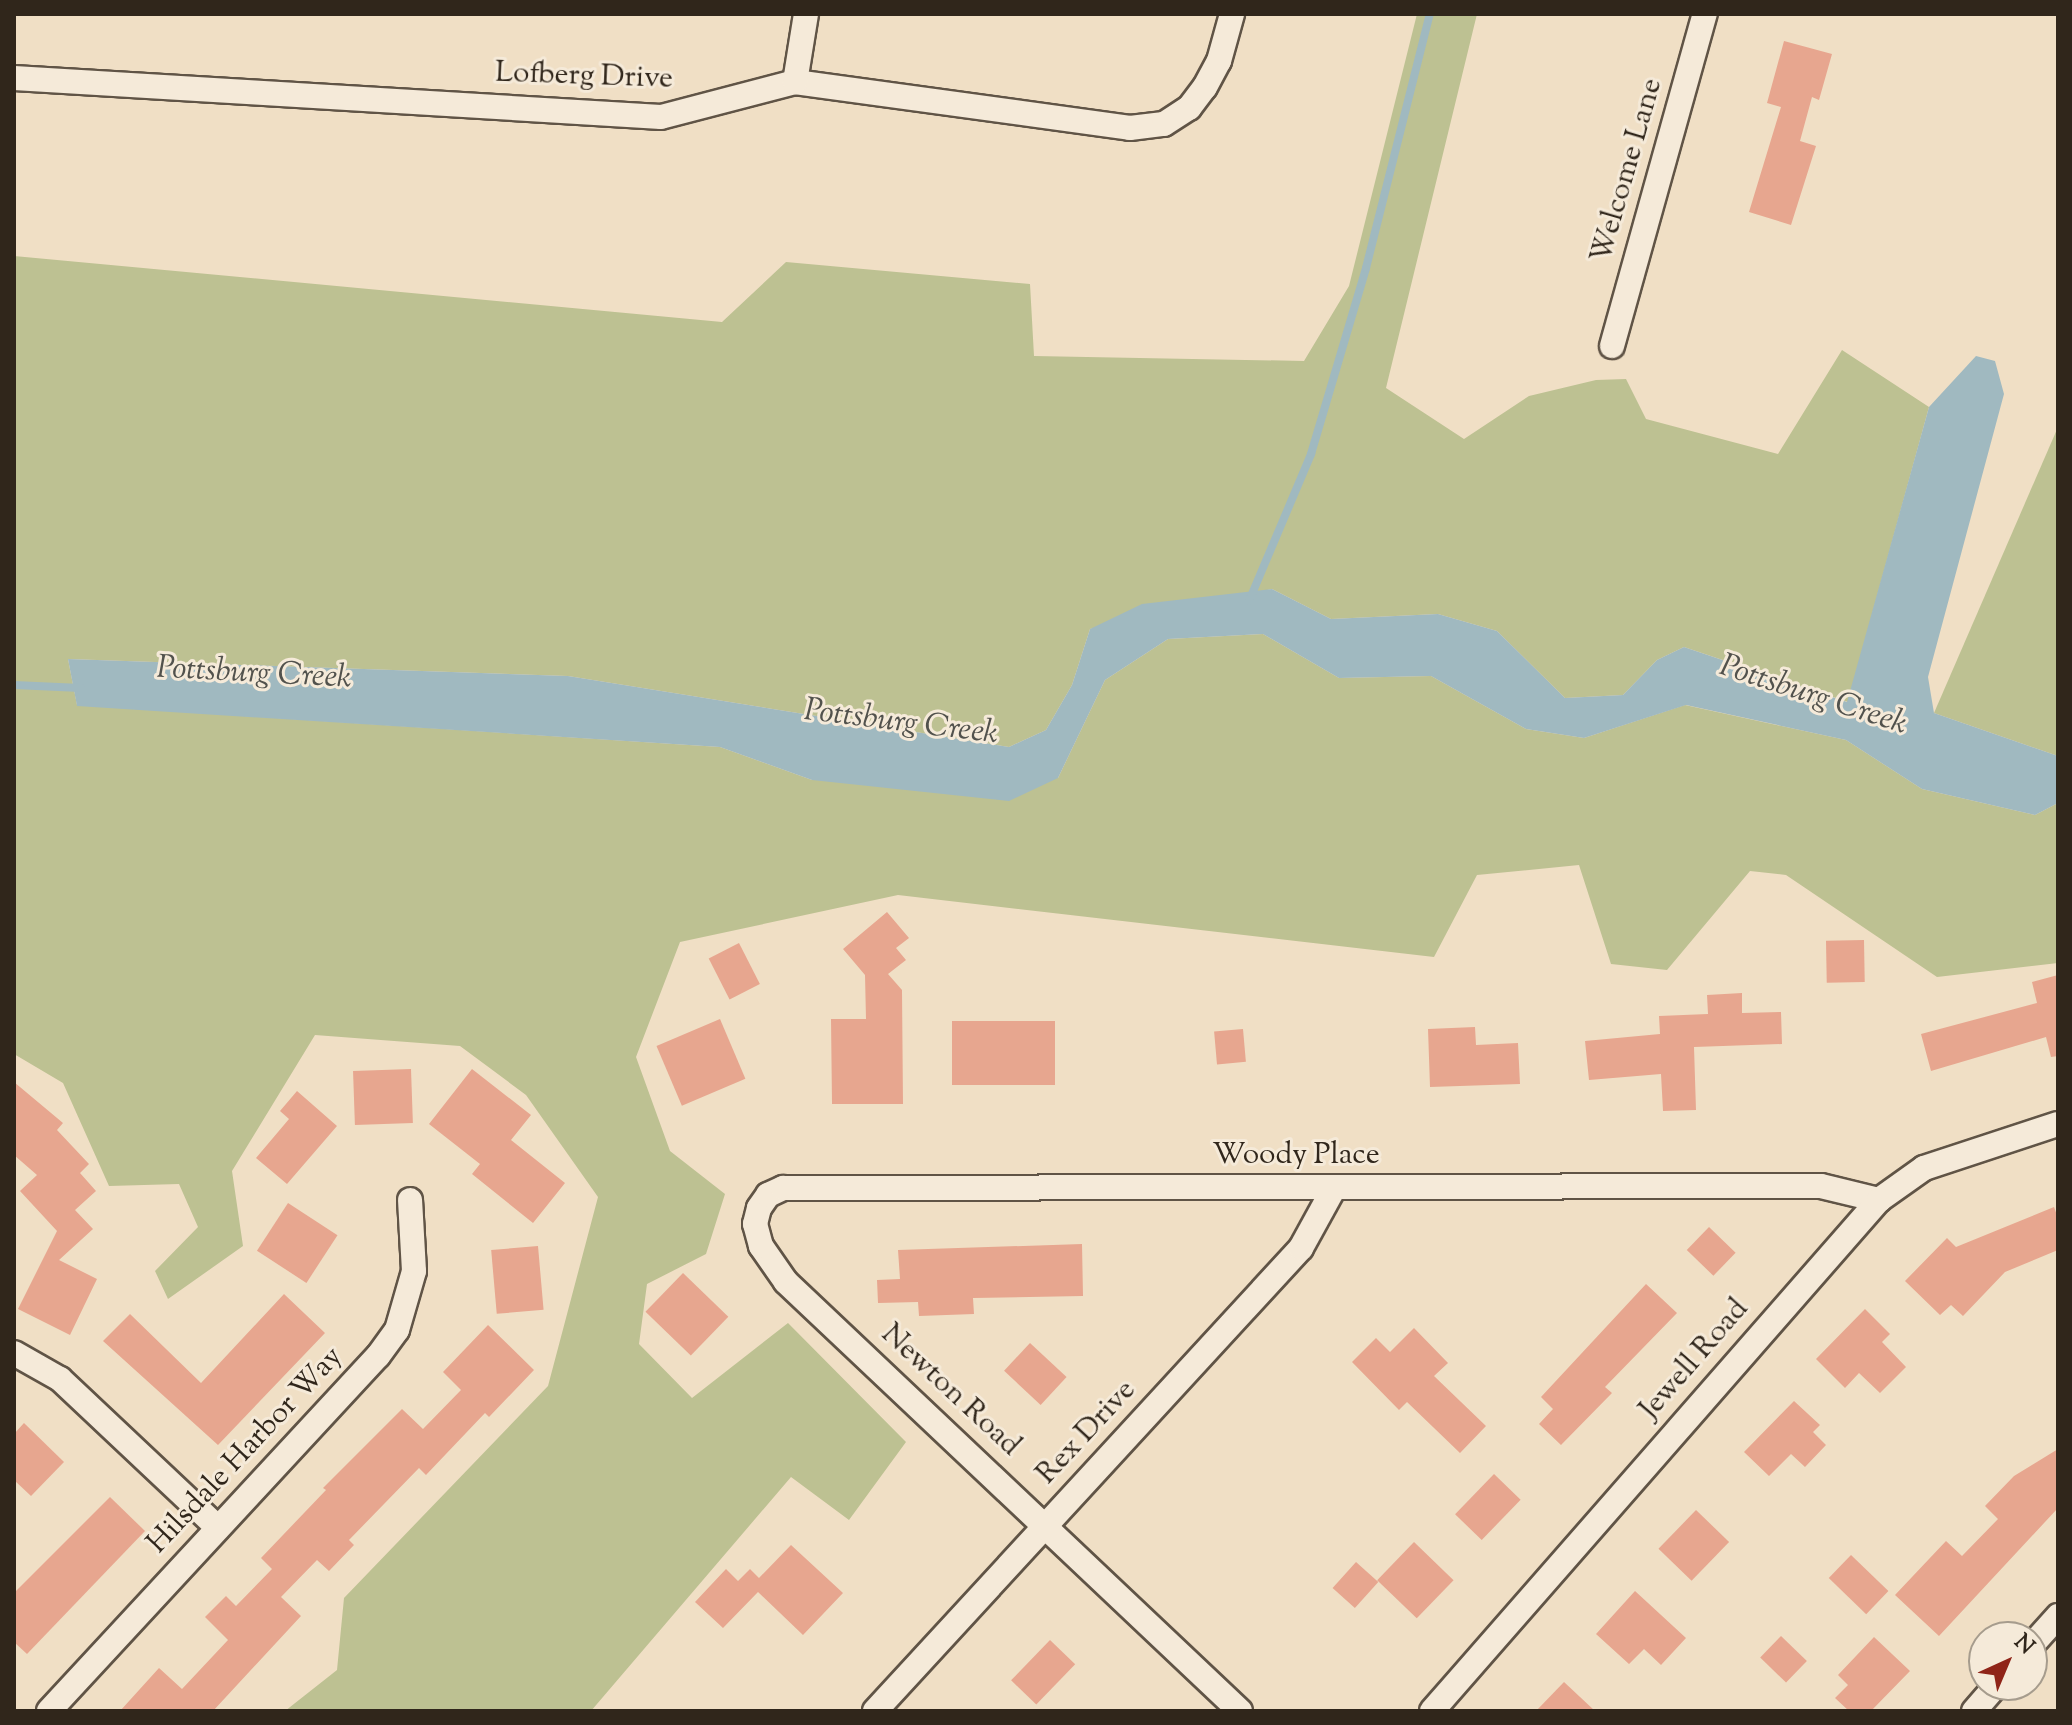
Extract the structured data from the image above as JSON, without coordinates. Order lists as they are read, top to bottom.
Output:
{
  "streets": {
    "street": [
      "Lofberg Drive",
      "Welcome Lane",
      "Woody Place",
      "Jewell Road",
      "Newton Road",
      "Rex Drive",
      "Hilsdale Harbor Way"
    ]
  },
  "crossings": [
    ["Woody Place", "Jewell Road"],
    ["Woody Place", "Newton Road"],
    ["Woody Place", "Rex Drive"],
    ["Newton Road", "Rex Drive"]
  ],
  "water": ["Pottsburg Creek"],
  "north": "top right"
}
